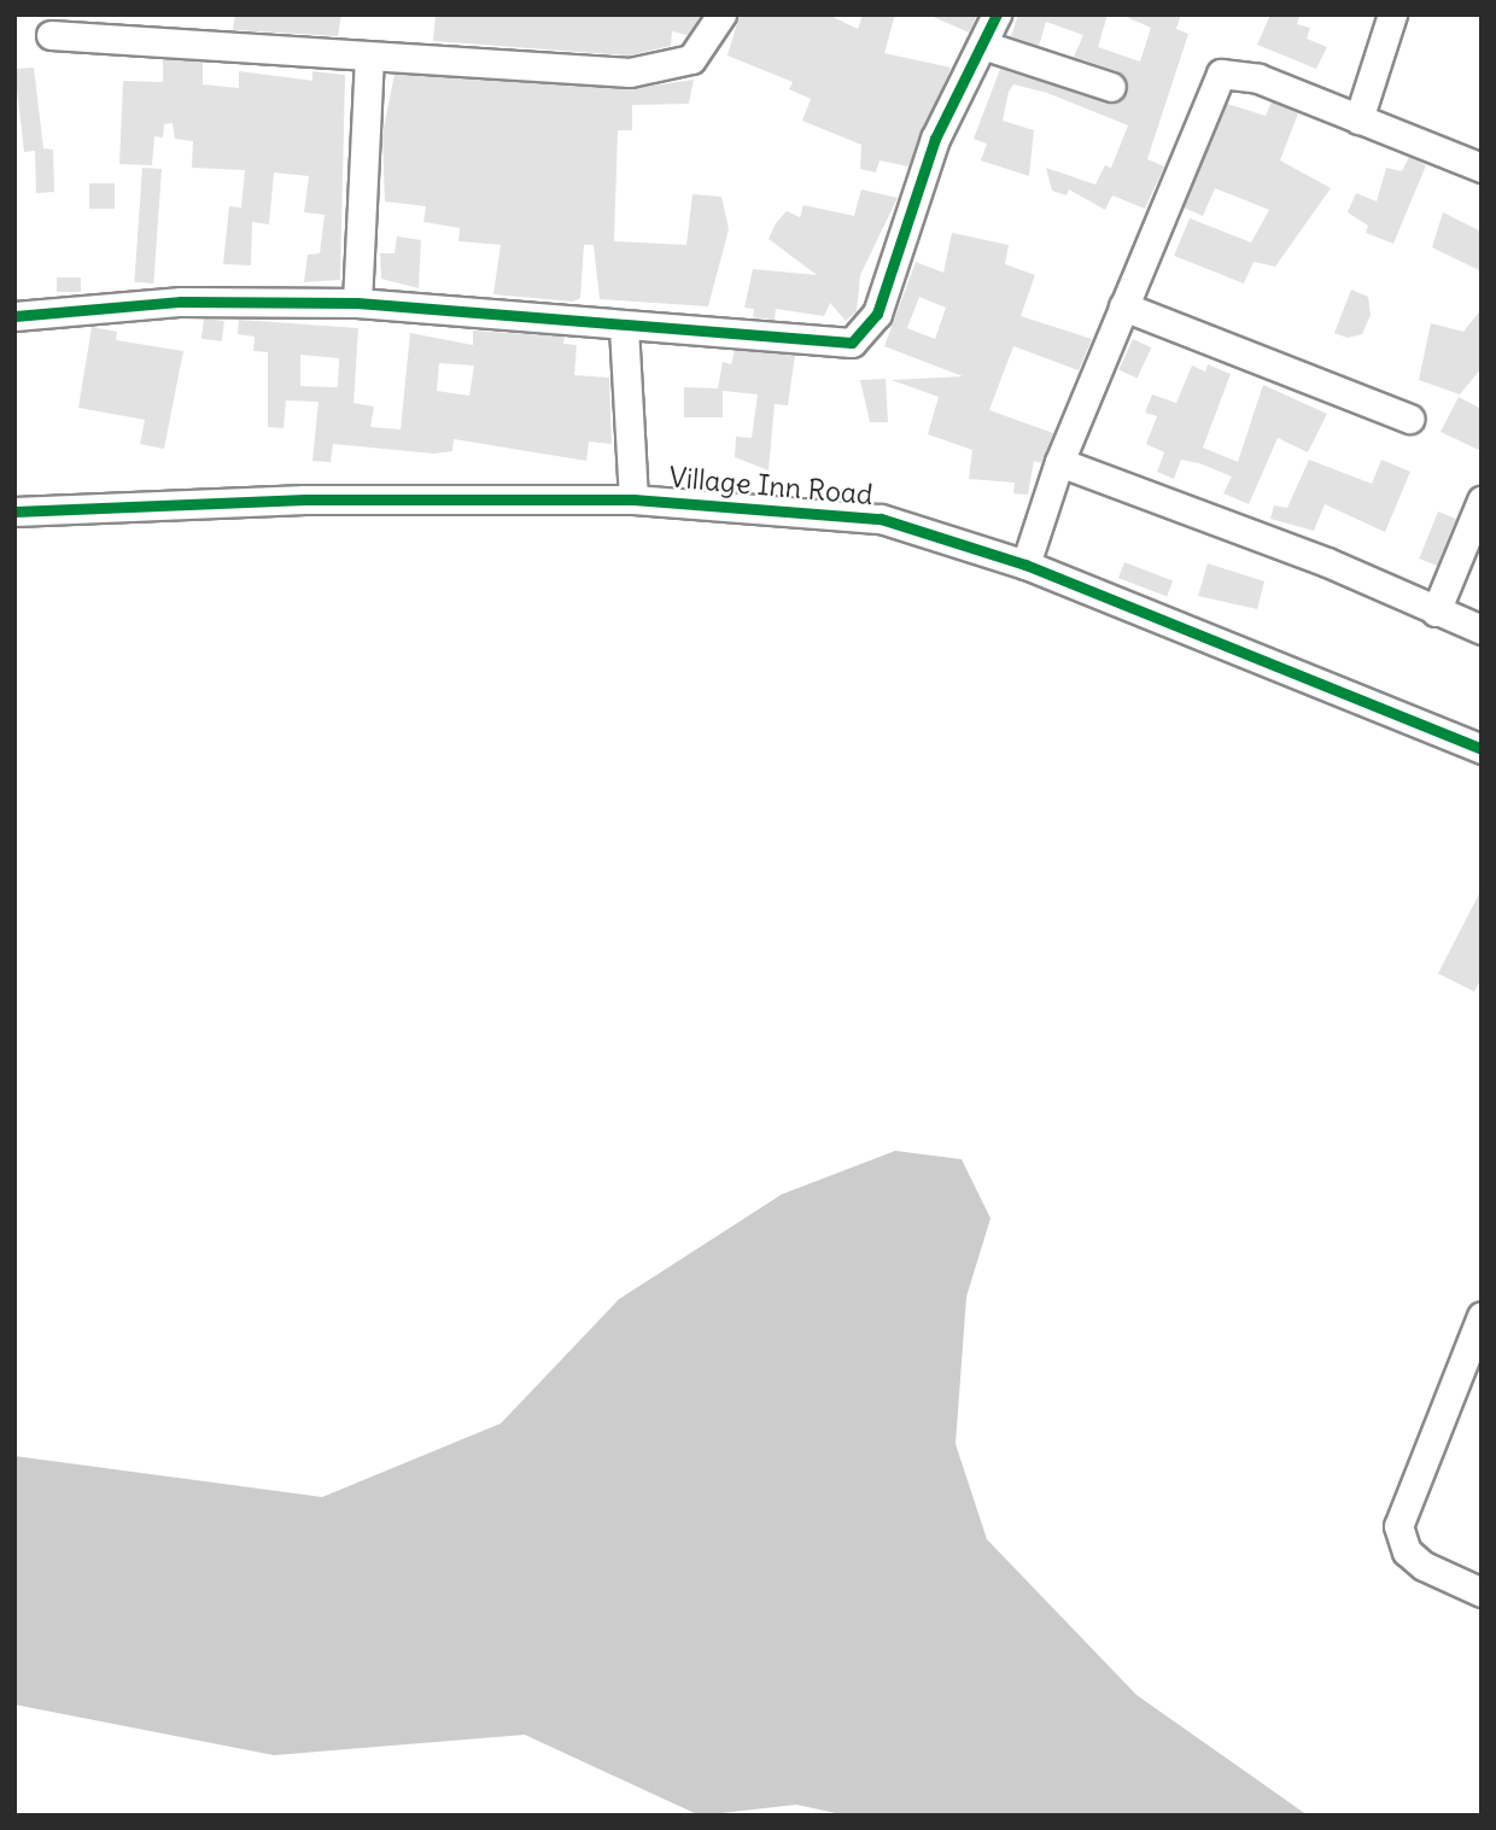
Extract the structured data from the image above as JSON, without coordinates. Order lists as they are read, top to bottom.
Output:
{
  "streets": {
    "street": ["Village Inn Road"]
  }
}
